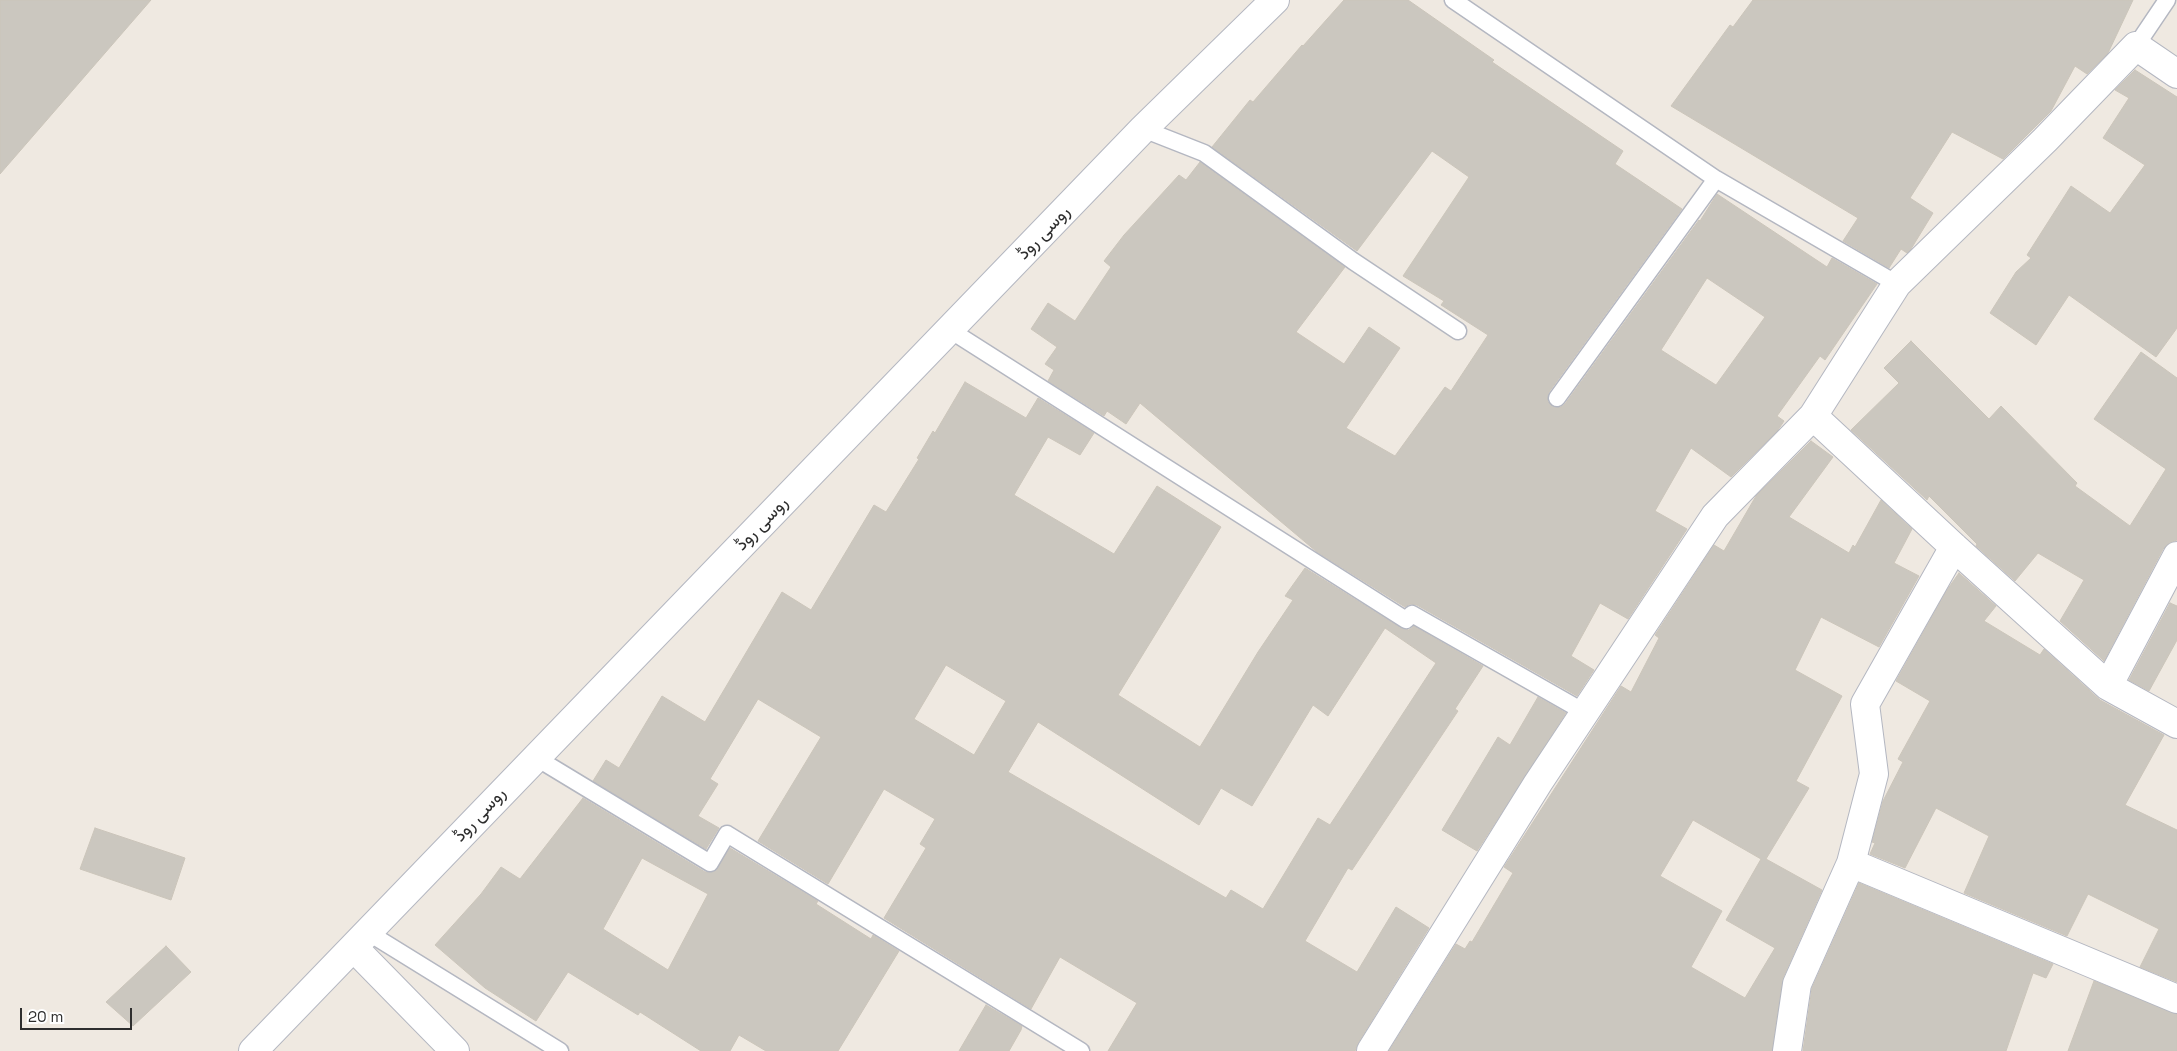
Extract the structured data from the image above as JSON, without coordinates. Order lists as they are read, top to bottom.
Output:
{
  "streets": {
    "street": ["روسی روڈ"]
  },
  "scale_bar": "20 m"
}
